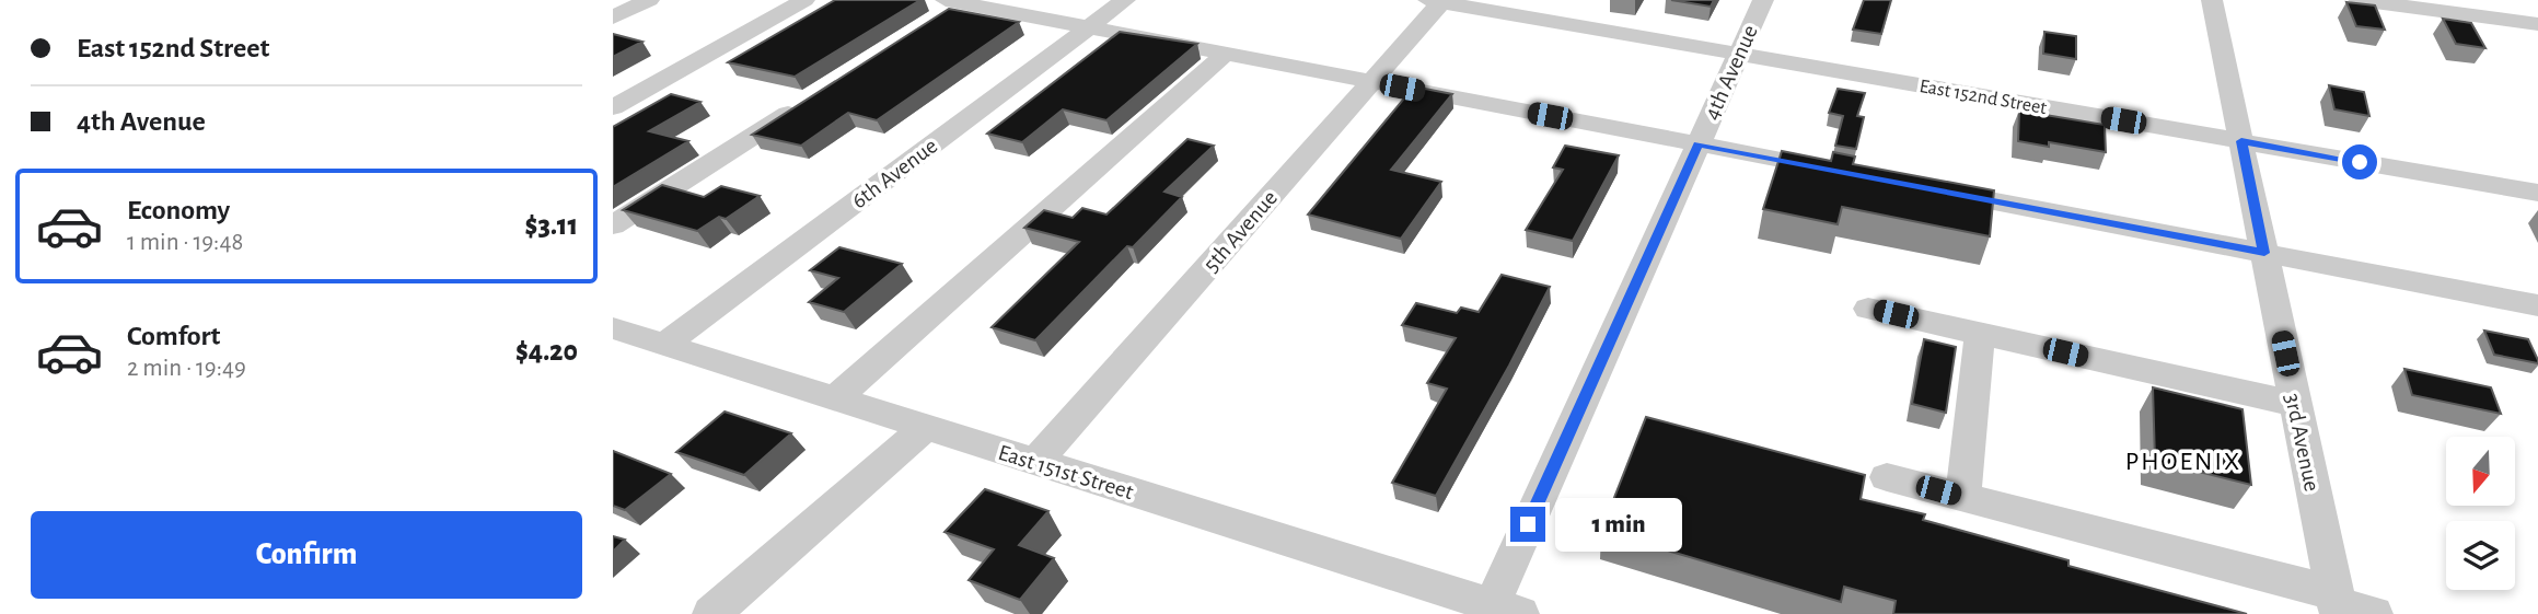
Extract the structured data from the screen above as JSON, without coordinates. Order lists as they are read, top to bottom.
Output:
{
  "streets": {
    "street": [
      "4th Avenue",
      "East 152nd Street",
      "6th Avenue",
      "5th Avenue",
      "3rd Avenue",
      "East 151st Street"
    ]
  },
  "crossings": [
    ["4th Avenue", "East 152nd Street"],
    ["4th Avenue", "East 151st Street"],
    ["East 152nd Street", "5th Avenue"],
    ["East 152nd Street", "3rd Avenue"],
    ["6th Avenue", "East 151st Street"],
    ["5th Avenue", "East 151st Street"]
  ],
  "districts": ["PHOENIX"],
  "north": "bottom",
  "page": {
    "banner": ["East 152nd Street", "4th Avenue"],
    "list": [
      {
        "name": "Economy",
        "note": "1 min · 19:48",
        "value": "$3.11"
      },
      {
        "name": "Comfort",
        "note": "2 min · 19:49",
        "value": "$4.20"
      }
    ],
    "buttons": "Confirm",
    "bubble": "1 min"
  }
}
